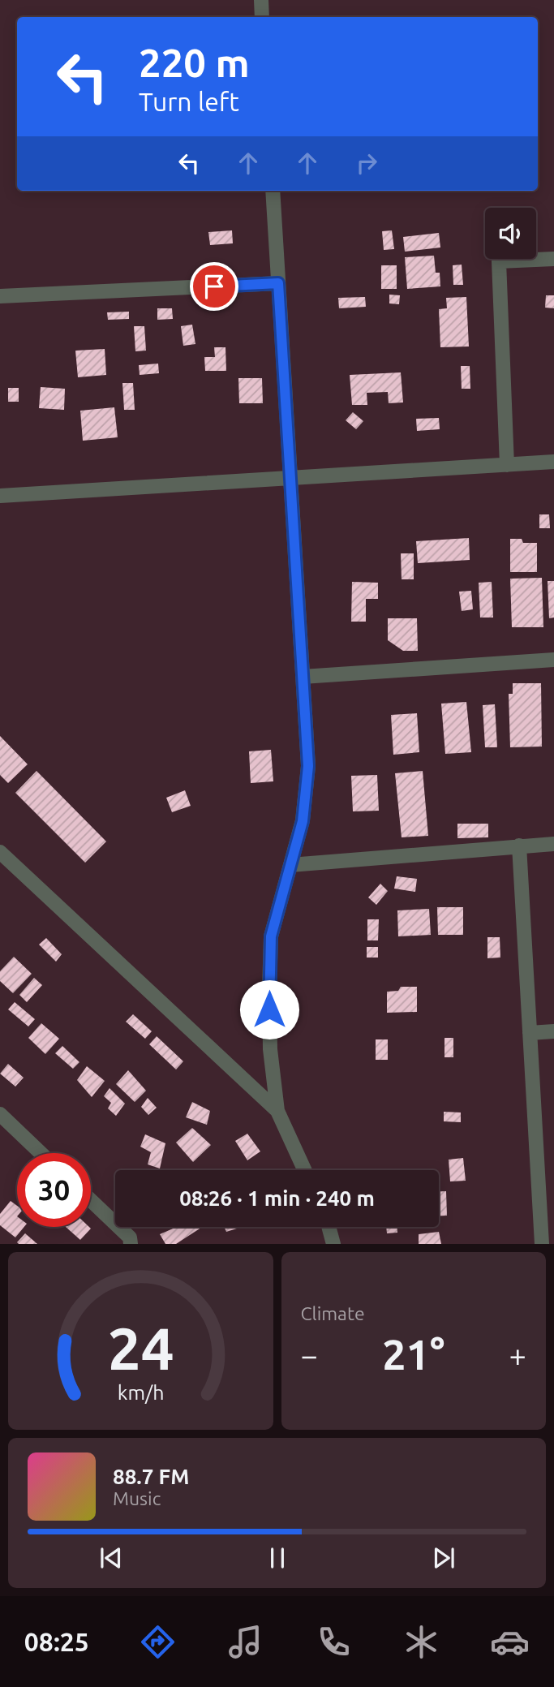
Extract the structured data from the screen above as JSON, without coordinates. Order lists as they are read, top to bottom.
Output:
{
  "page": {
    "turn": ["220 m", "Turn left"],
    "limit": "30",
    "trip": "08:26 · 1 min · 240 m",
    "tile": "Climate",
    "heat": ["−", "21°", "+"],
    "song": ["88.7 FM", "Music"],
    "tabs": "08:25",
    "gauge": ["24", "km/h"]
  }
}
